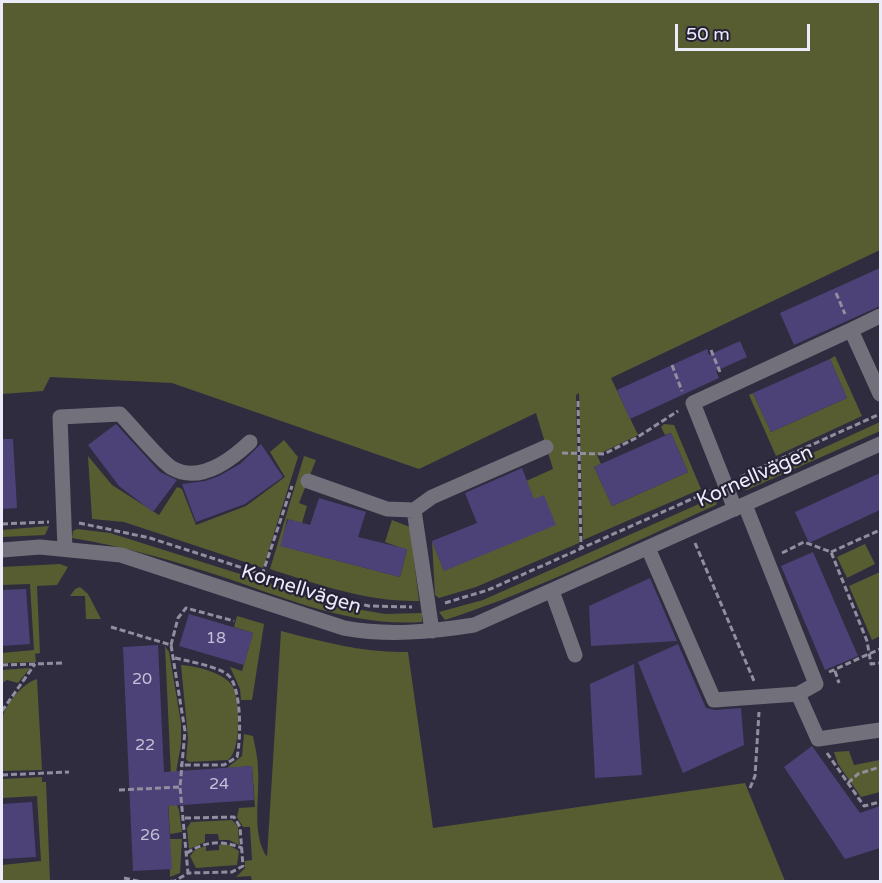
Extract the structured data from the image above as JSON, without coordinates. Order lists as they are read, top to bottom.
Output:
{
  "streets": {
    "street": ["Kornellvägen"]
  },
  "house_numbers": [
    "18",
    "20",
    "22",
    "24",
    "26"
  ],
  "scale_bar": "50 m"
}
